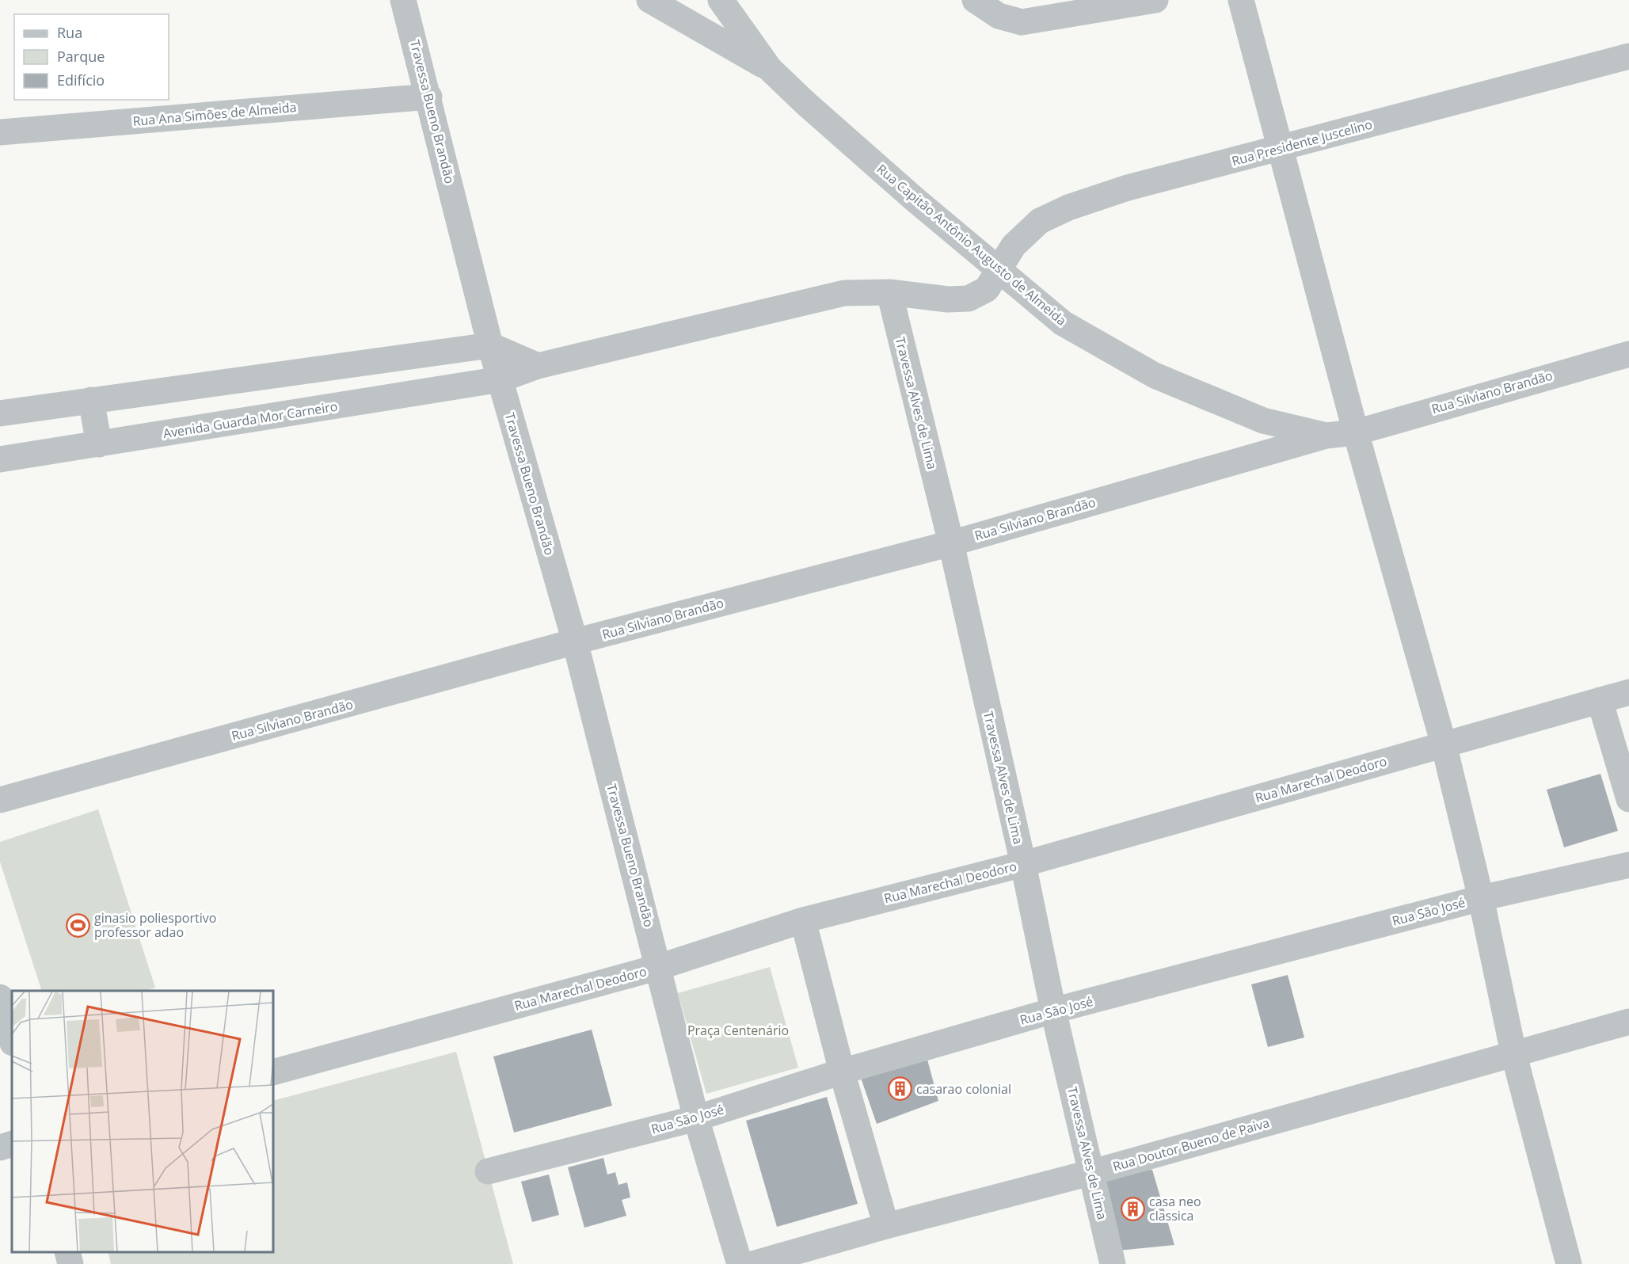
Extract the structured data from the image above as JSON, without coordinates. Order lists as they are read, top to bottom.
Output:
{
  "streets": {
    "street": [
      "Travessa Bueno Brandão",
      "Rua Ana Simões de Almeida",
      "Rua Presidente Juscelino",
      "Rua Capitão Antônio Augusto de Almeida",
      "Rua Silviano Brandão",
      "Travessa Alves de Lima",
      "Avenida Guarda Mor Carneiro",
      "Rua Marechal Deodoro",
      "Rua São José",
      "Rua Doutor Bueno de Paiva"
    ]
  },
  "crossings": [
    ["Travessa Bueno Brandão", "Rua Ana Simões de Almeida"],
    ["Travessa Bueno Brandão", "Rua Silviano Brandão"],
    ["Travessa Bueno Brandão", "Avenida Guarda Mor Carneiro"],
    ["Travessa Bueno Brandão", "Rua Marechal Deodoro"],
    ["Rua Presidente Juscelino", "Rua Capitão Antônio Augusto de Almeida"],
    ["Rua Presidente Juscelino", "Travessa Alves de Lima"],
    ["Rua Presidente Juscelino", "Avenida Guarda Mor Carneiro"],
    ["Rua Capitão Antônio Augusto de Almeida", "Rua Silviano Brandão"],
    ["Rua Silviano Brandão", "Travessa Alves de Lima"],
    ["Travessa Alves de Lima", "Avenida Guarda Mor Carneiro"],
    ["Travessa Alves de Lima", "Rua Marechal Deodoro"],
    ["Travessa Alves de Lima", "Rua São José"],
    ["Travessa Alves de Lima", "Rua Doutor Bueno de Paiva"]
  ],
  "parks": ["Praça Centenário"],
  "places": {
    "sports": ["ginasio poliesportivo professor adao"],
    "building": ["casarao colonial", "casa neo classica"]
  },
  "legend": ["Rua", "Parque", "Edifício"]
}
